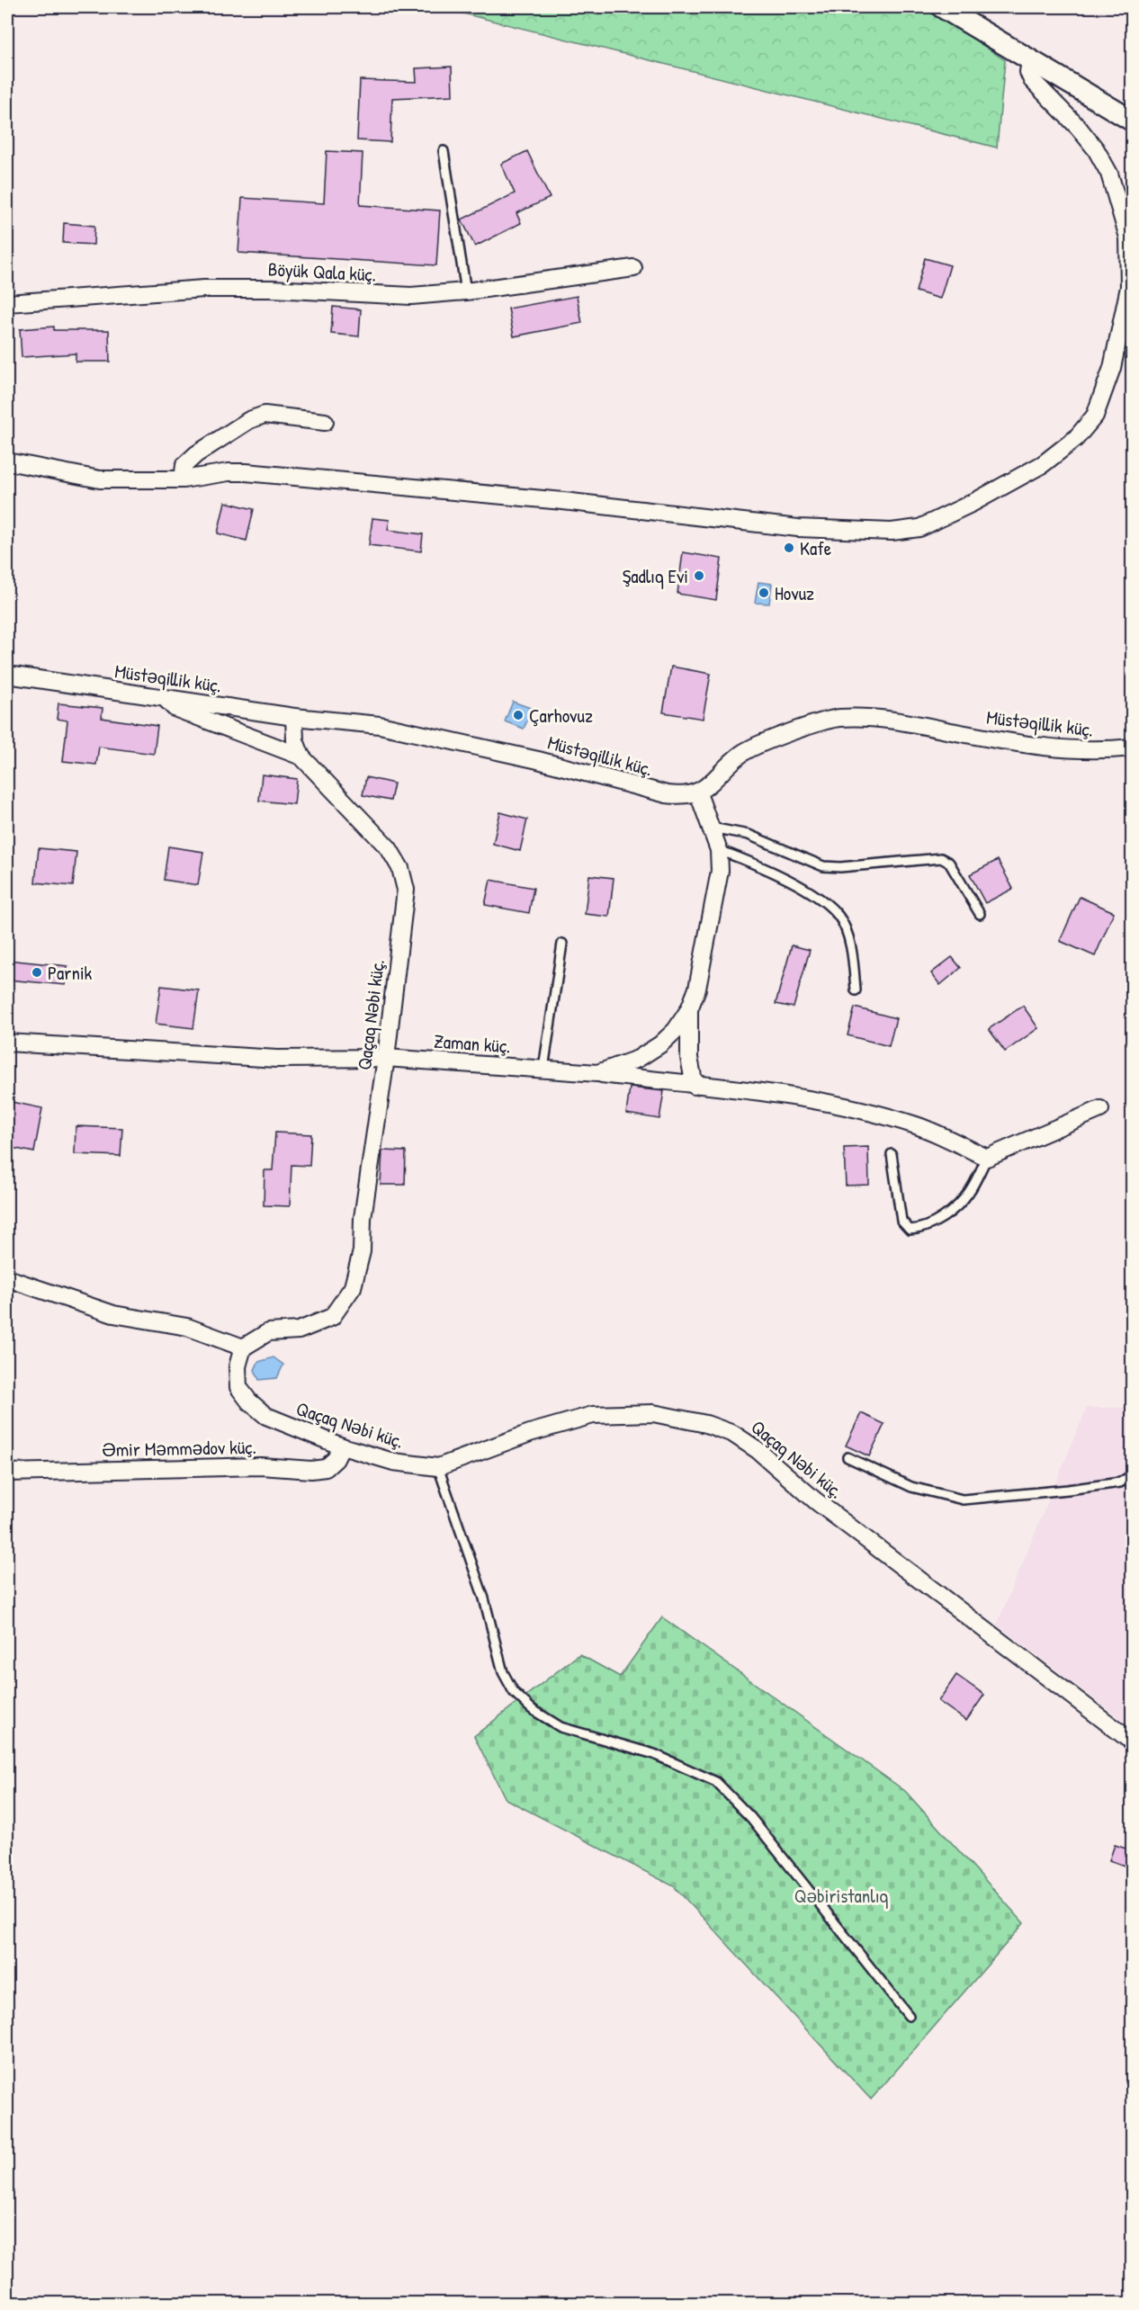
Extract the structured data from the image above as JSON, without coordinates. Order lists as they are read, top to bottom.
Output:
{
  "streets": {
    "street": [
      "Böyük Qala küç.",
      "Müstəqillik küç.",
      "Qaçaq Nəbi küç.",
      "Zaman küç.",
      "Əmir Məmmədov küç."
    ]
  },
  "crossings": [
    ["Müstəqillik küç.", "Qaçaq Nəbi küç."],
    ["Müstəqillik küç.", "Zaman küç."],
    ["Qaçaq Nəbi küç.", "Zaman küç."],
    ["Qaçaq Nəbi küç.", "Əmir Məmmədov küç."]
  ],
  "parks": ["Qəbiristanlıq"],
  "places": [
    "Kafe",
    "Şadlıq Evi",
    "Hovuz",
    "Çarhovuz",
    "Parnik"
  ]
}
